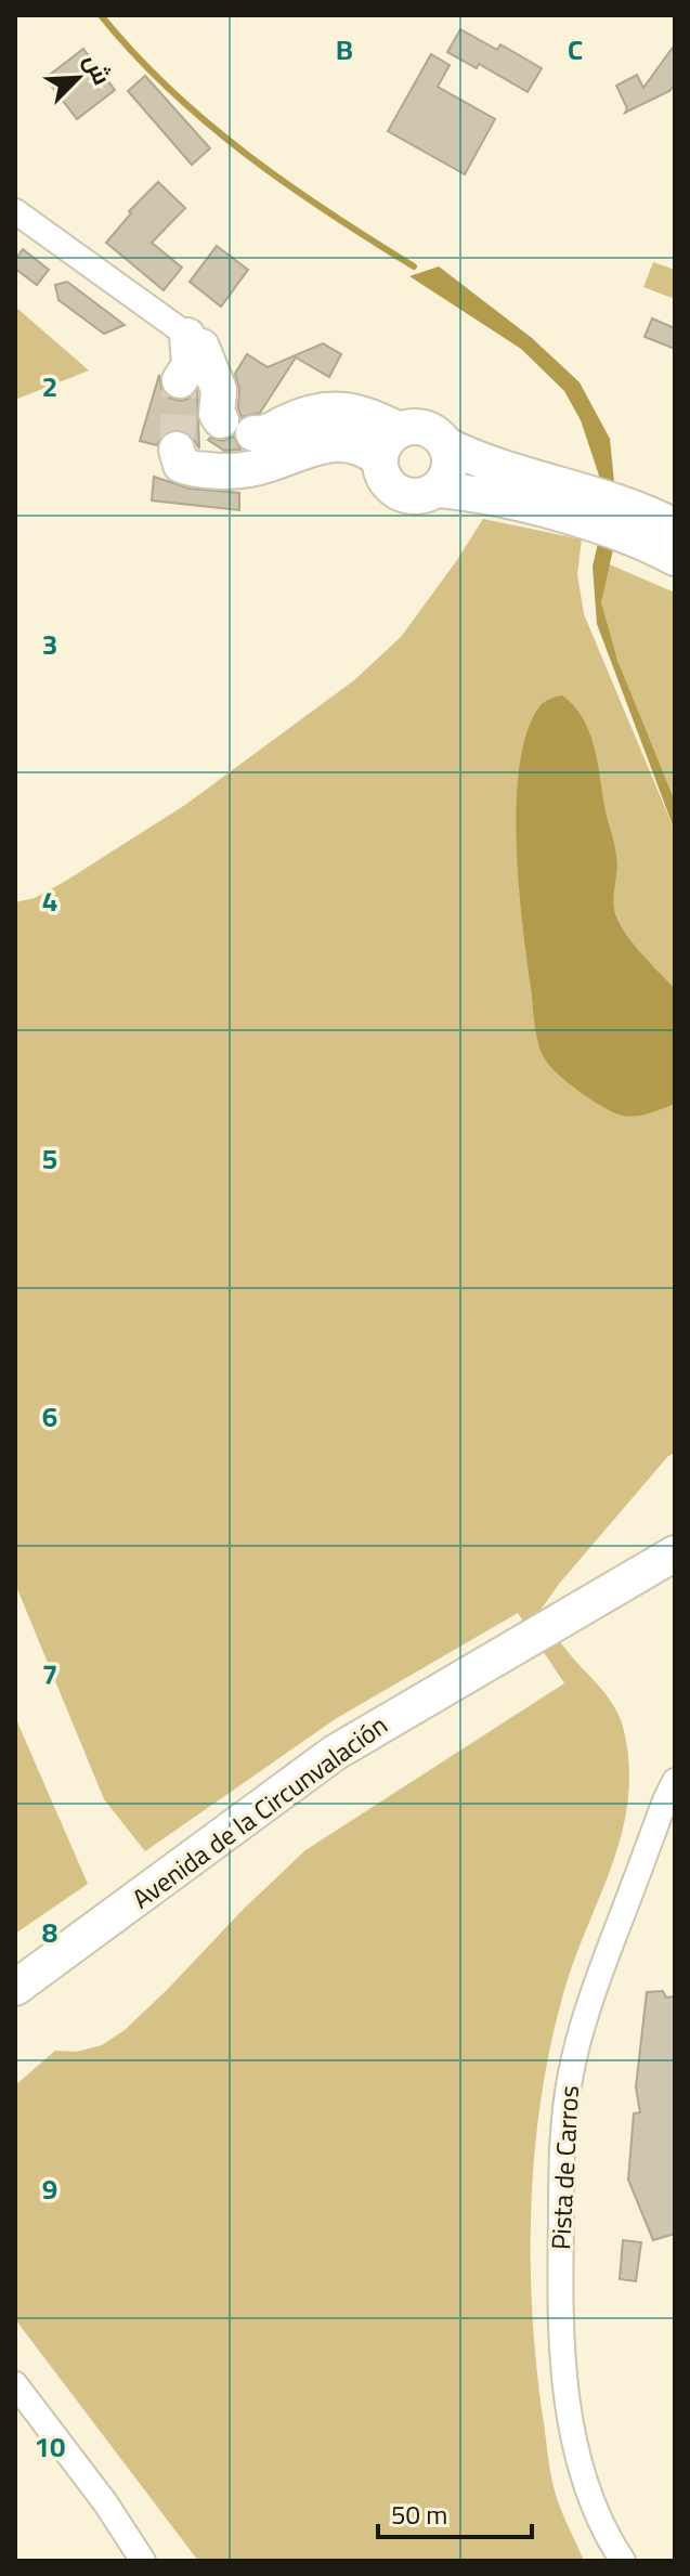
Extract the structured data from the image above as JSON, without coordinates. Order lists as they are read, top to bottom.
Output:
{
  "streets": {
    "main road": ["Avenida de la Circunvalación"],
    "street": ["Pista de Carros"]
  },
  "scale_bar": "50 m",
  "north": "top right",
  "grid": {
    "columns": ["B", "C"],
    "rows": [
      "2",
      "3",
      "4",
      "5",
      "6",
      "7",
      "8",
      "9",
      "10"
    ]
  }
}
